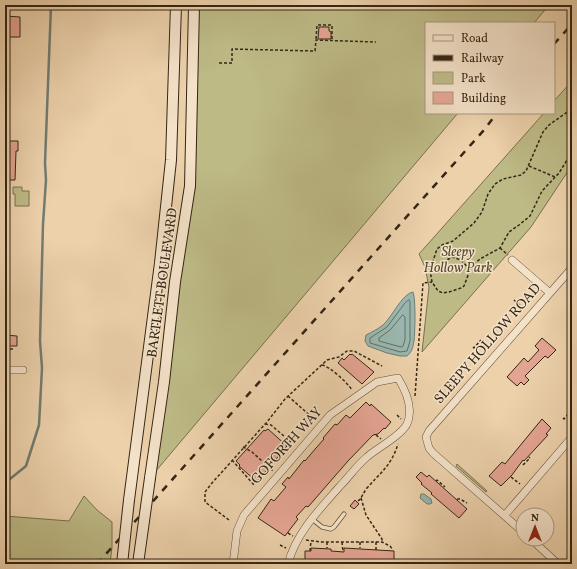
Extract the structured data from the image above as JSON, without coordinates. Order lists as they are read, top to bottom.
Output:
{
  "streets": {
    "main road": ["BARTLETT BOULEVARD"],
    "street": ["SLEEPY HOLLOW ROAD", "GOFORTH WAY"]
  },
  "parks": ["Sleepy Hollow Park"],
  "legend": [
    "Road",
    "Railway",
    "Park",
    "Building"
  ],
  "north": "top"
}
